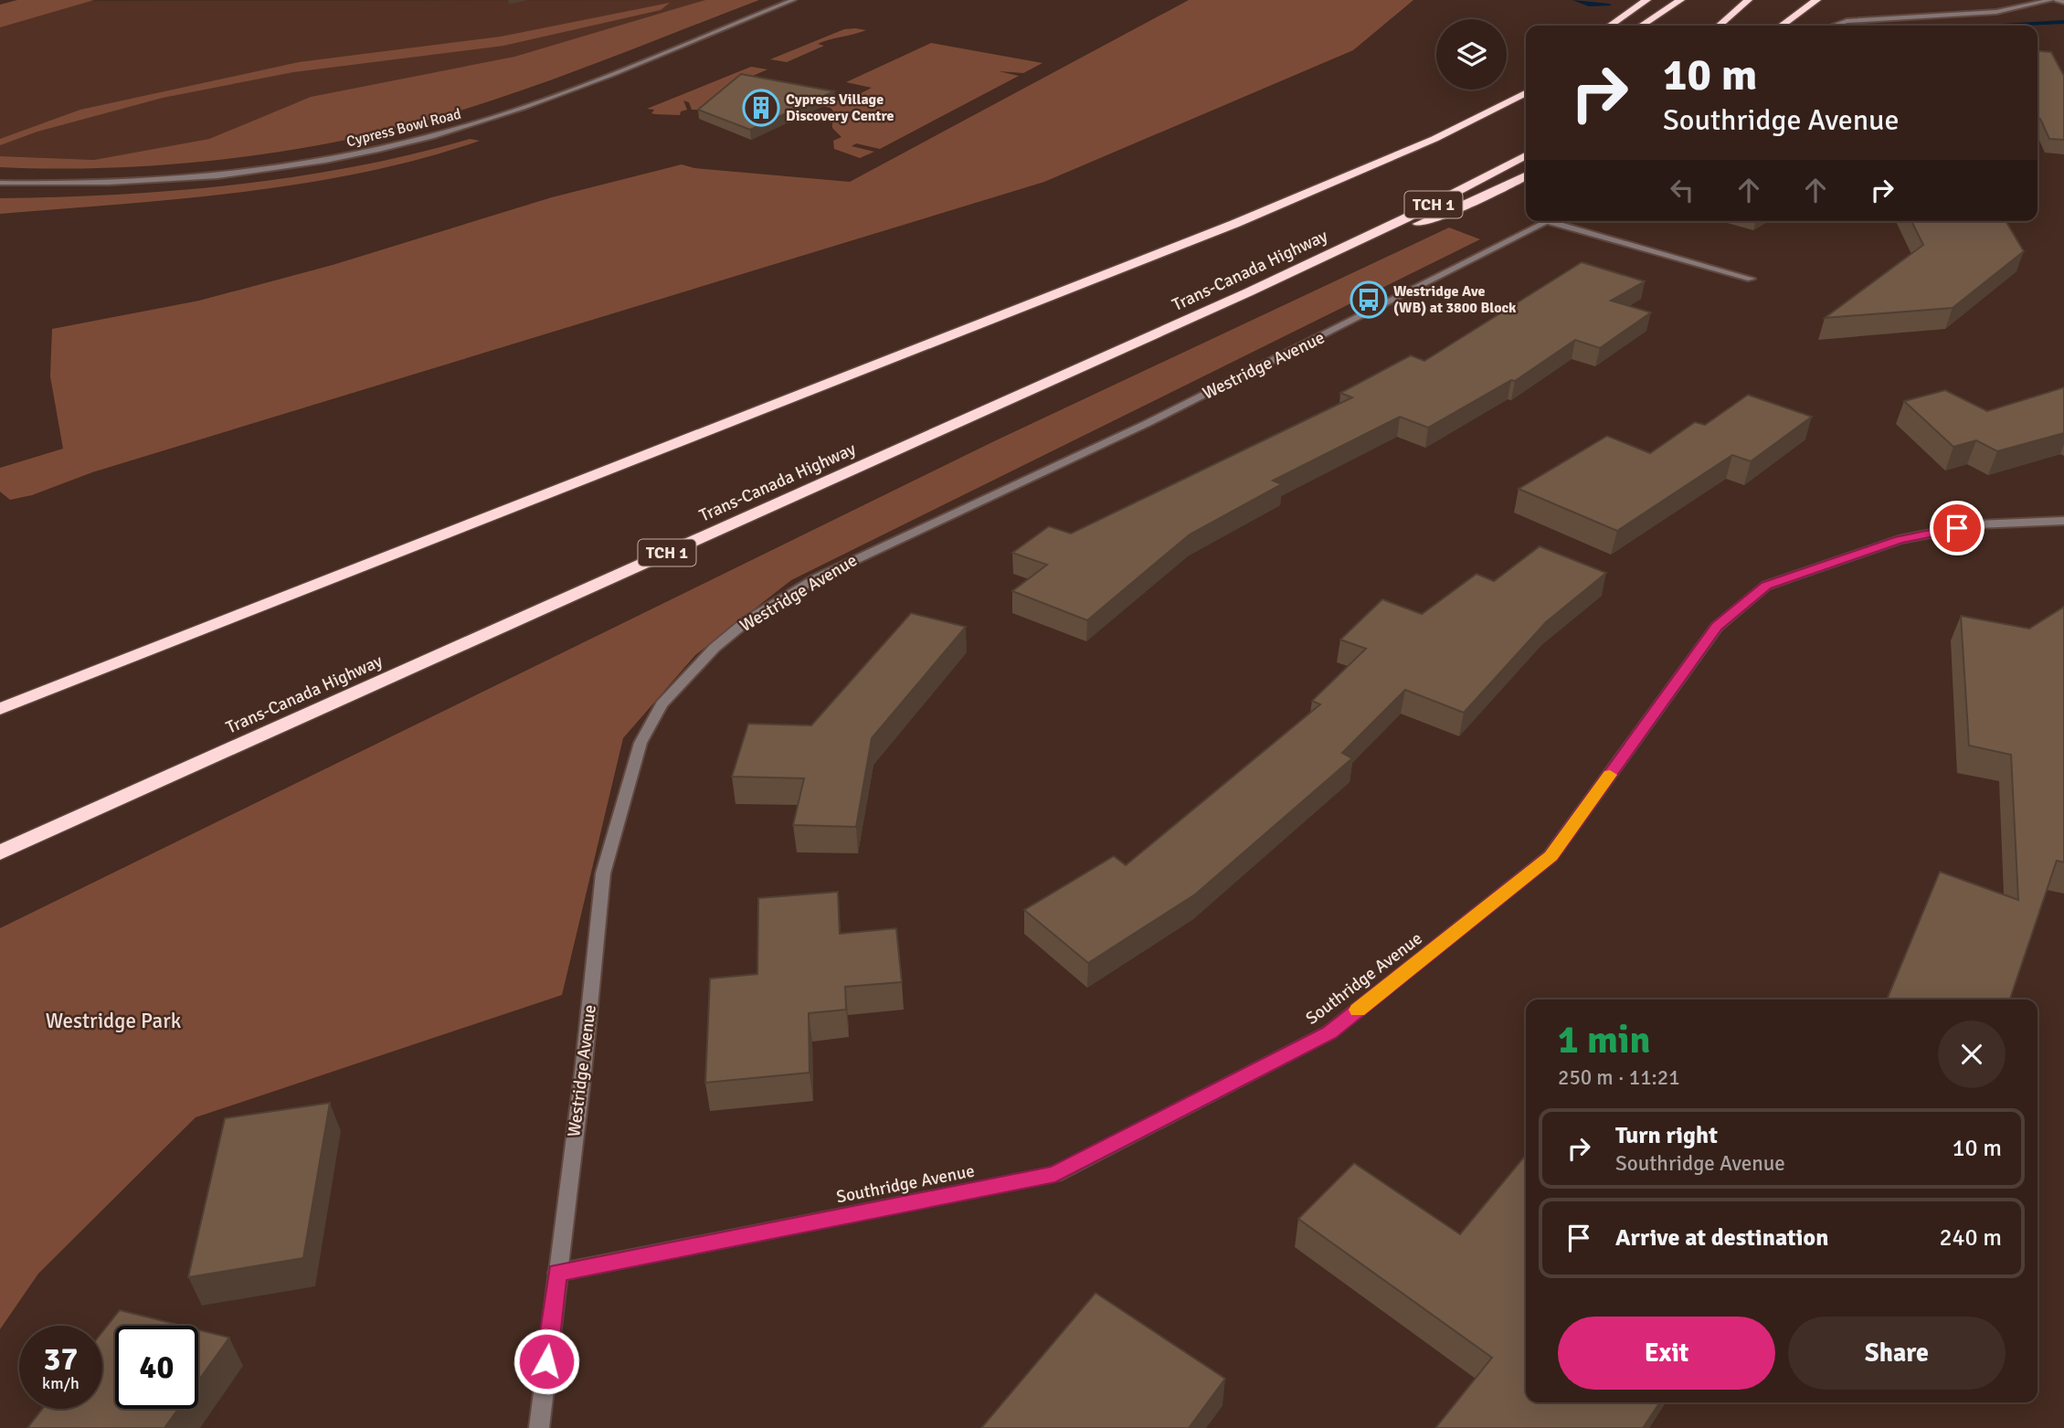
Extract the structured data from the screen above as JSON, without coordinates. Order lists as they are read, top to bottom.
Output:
{
  "streets": {
    "highway": ["TCH 1", "Trans-Canada Highway"],
    "street": ["Cypress Bowl Road", "Westridge Avenue", "Southridge Avenue"]
  },
  "crossings": [
    ["Westridge Avenue", "Southridge Avenue"]
  ],
  "parks": ["Westridge Park"],
  "places": {
    "building": ["Cypress Village Discovery Centre"],
    "bus stop": ["Westridge Ave (WB) at 3800 Block"]
  },
  "page": {
    "turn": ["10 m", "Southridge Avenue"],
    "heading": ["1 min", "250 m · 11:21"],
    "list": [
      {
        "name": "Turn right",
        "note": "Southridge Avenue",
        "value": "10 m"
      },
      {
        "name": "Arrive at destination",
        "value": "240 m"
      }
    ],
    "buttons": ["Exit", "Share"],
    "speed": "37 km/h",
    "limit": "40"
  }
}
